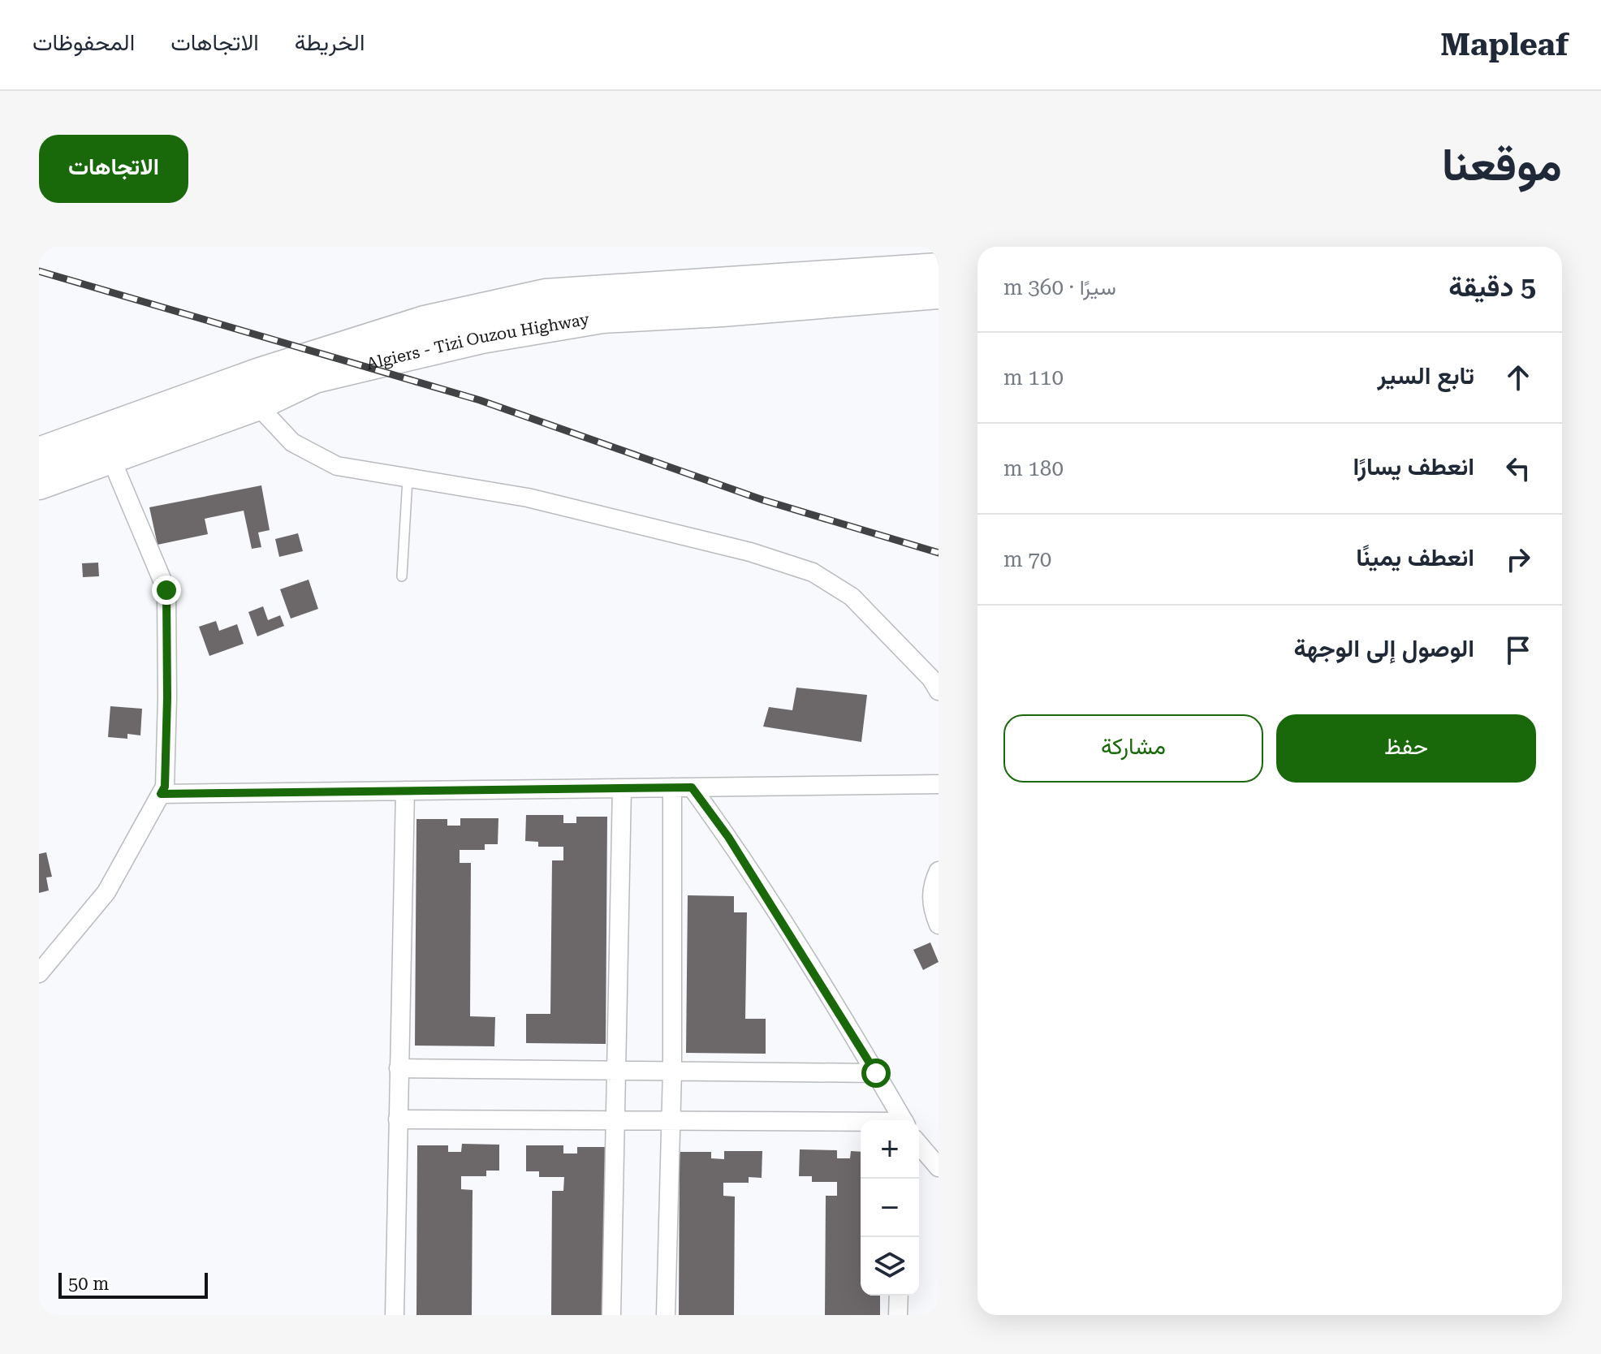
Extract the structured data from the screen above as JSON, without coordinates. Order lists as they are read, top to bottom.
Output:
{
  "streets": {
    "highway": ["Algiers - Tizi Ouzou Highway"]
  },
  "scale_bar": "50 m",
  "page": {
    "header": "Mapleaf",
    "nav": ["الخريطة", "الاتجاهات", "المحفوظات"],
    "title": "موقعنا",
    "buttons": [
      "الاتجاهات",
      ["حفظ", "مشاركة"]
    ],
    "heading": ["5 دقيقة", "سيرًا · 360 m"],
    "list": [
      ["تابع السير", "110 m"],
      ["انعطف يسارًا", "180 m"],
      ["انعطف يمينًا", "70 m"],
      "الوصول إلى الوجهة"
    ],
    "map_buttons": ["+", "−"],
    "scale": "50 m"
  }
}
